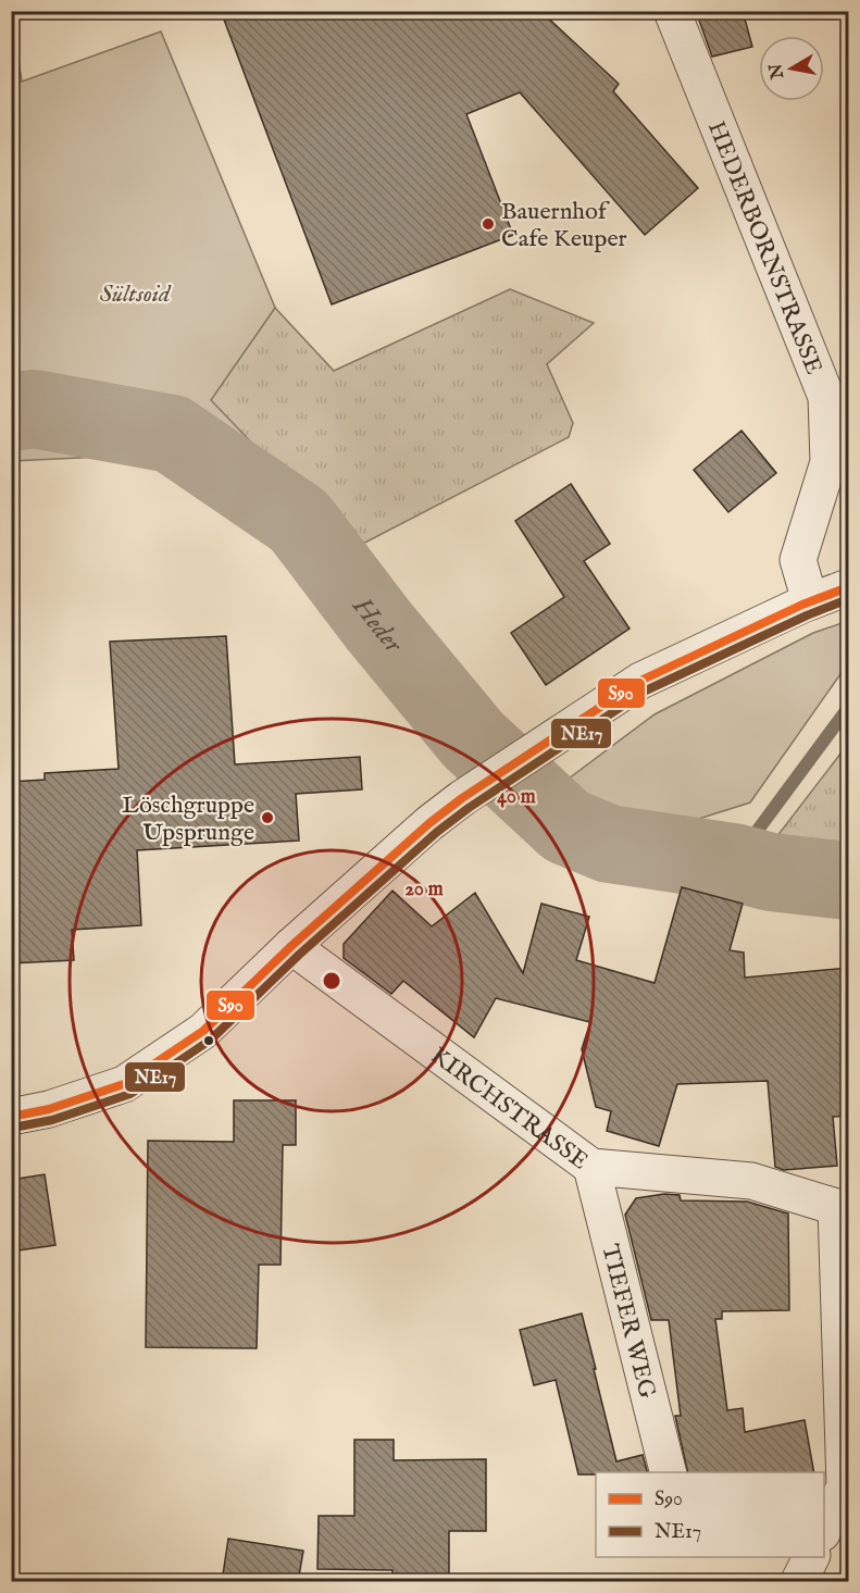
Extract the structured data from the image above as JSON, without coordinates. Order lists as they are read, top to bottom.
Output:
{
  "streets": {
    "street": ["HEDERBORNSTRASSE", "KIRCHSTRASSE", "TIEFER WEG"]
  },
  "crossings": [
    ["KIRCHSTRASSE", "TIEFER WEG"]
  ],
  "water": ["Heder"],
  "parks": ["Sültsoid"],
  "places": ["Bauernhof Cafe Keuper", "Löschgruppe Upsprunge"],
  "lines": ["transit line S90", "transit line NE17"],
  "legend": ["S90", "NE17"],
  "north": "left",
  "rings": ["40 m", "20 m"]
}
